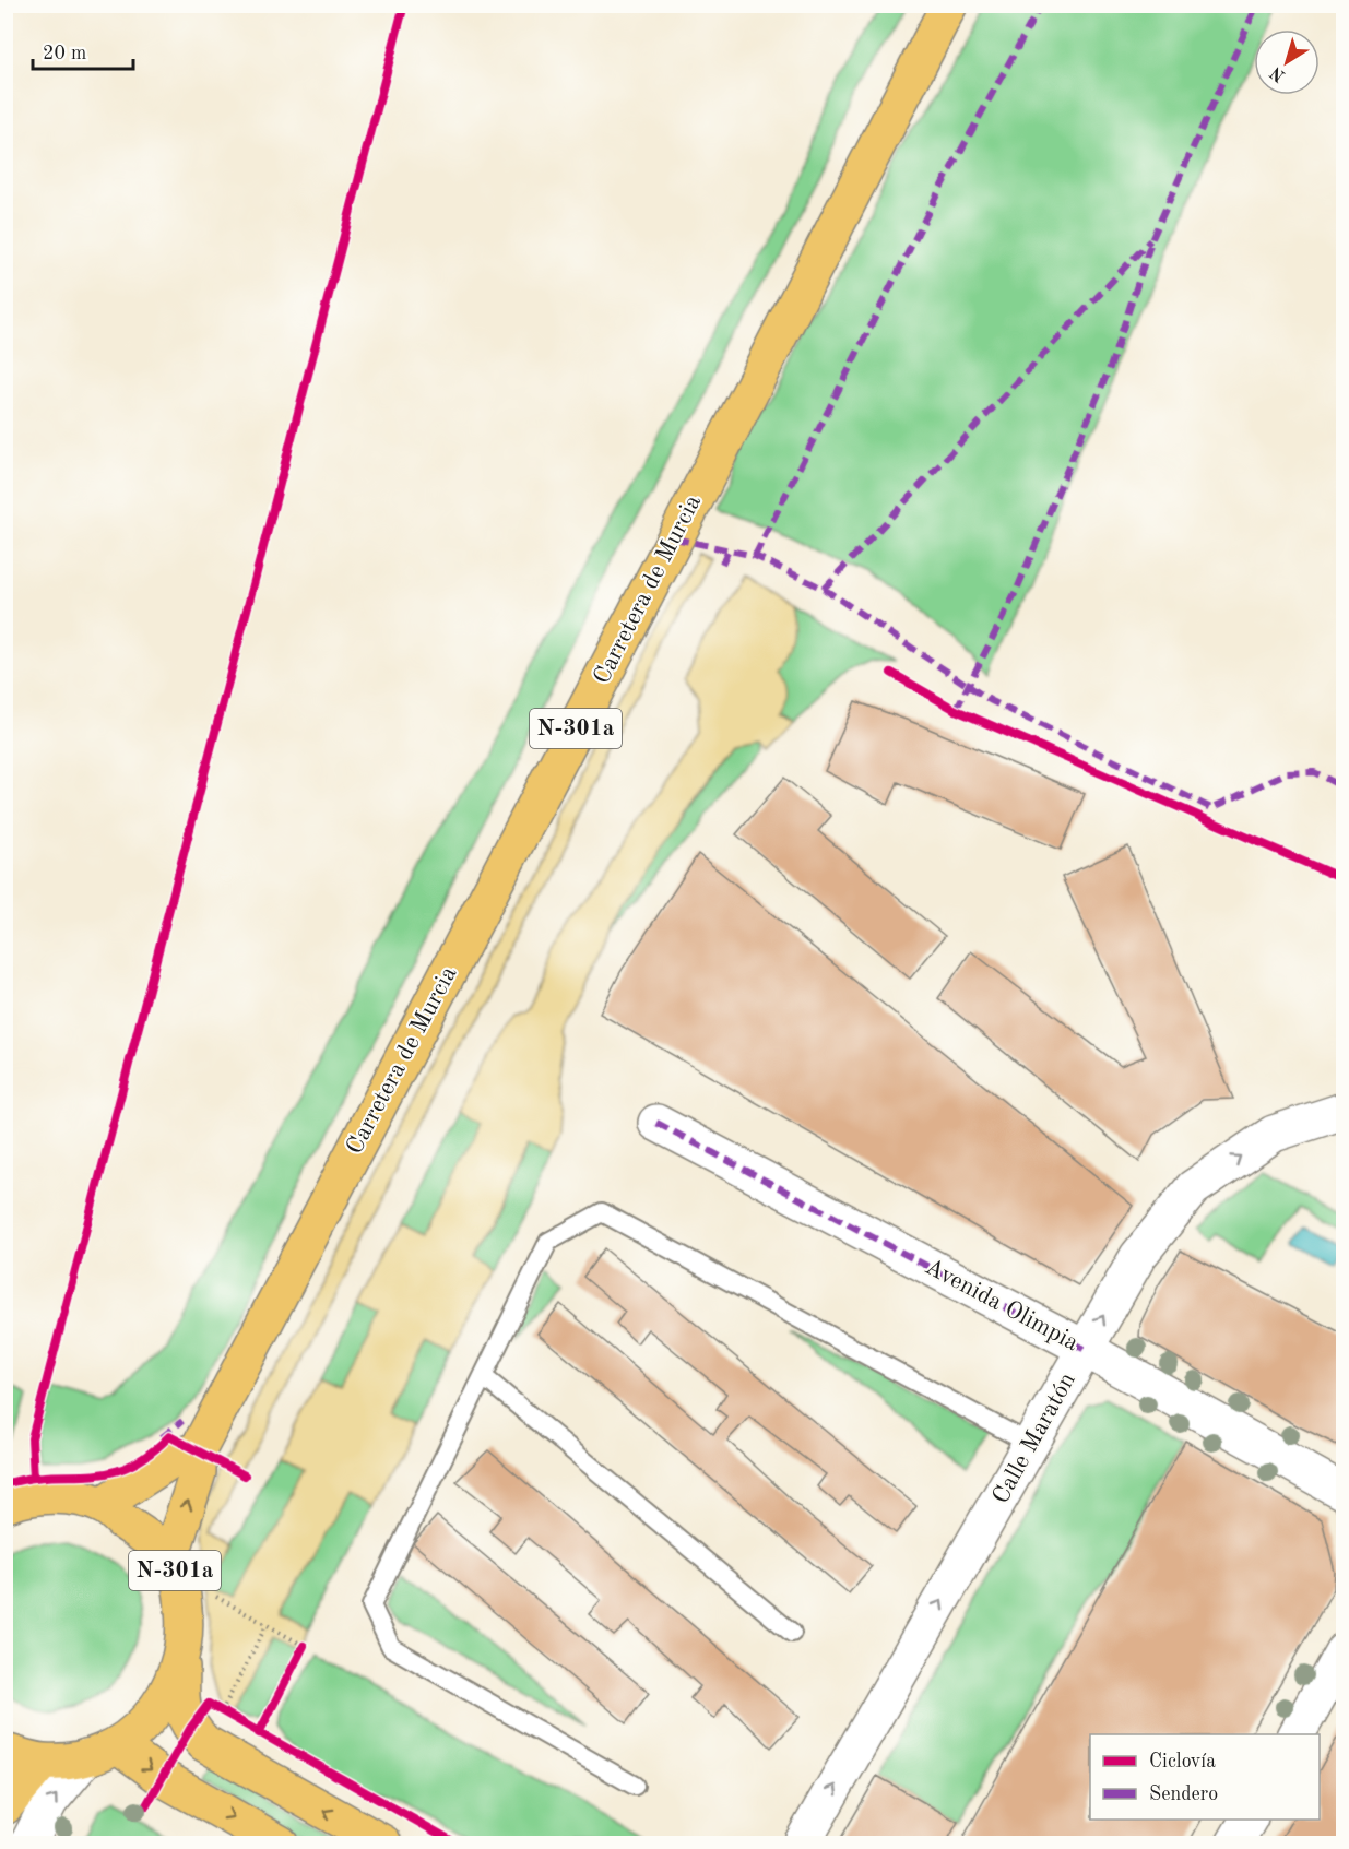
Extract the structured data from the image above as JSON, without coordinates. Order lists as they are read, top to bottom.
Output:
{
  "streets": {
    "main road": ["Carretera de Murcia", "N-301a"],
    "street": ["Avenida Olimpia", "Calle Maratón"]
  },
  "crossings": [
    ["Avenida Olimpia", "Calle Maratón"]
  ],
  "one_way": ["Calle Maratón"],
  "legend": ["Ciclovía", "Sendero"],
  "scale_bar": "20 m",
  "north": "bottom left"
}
